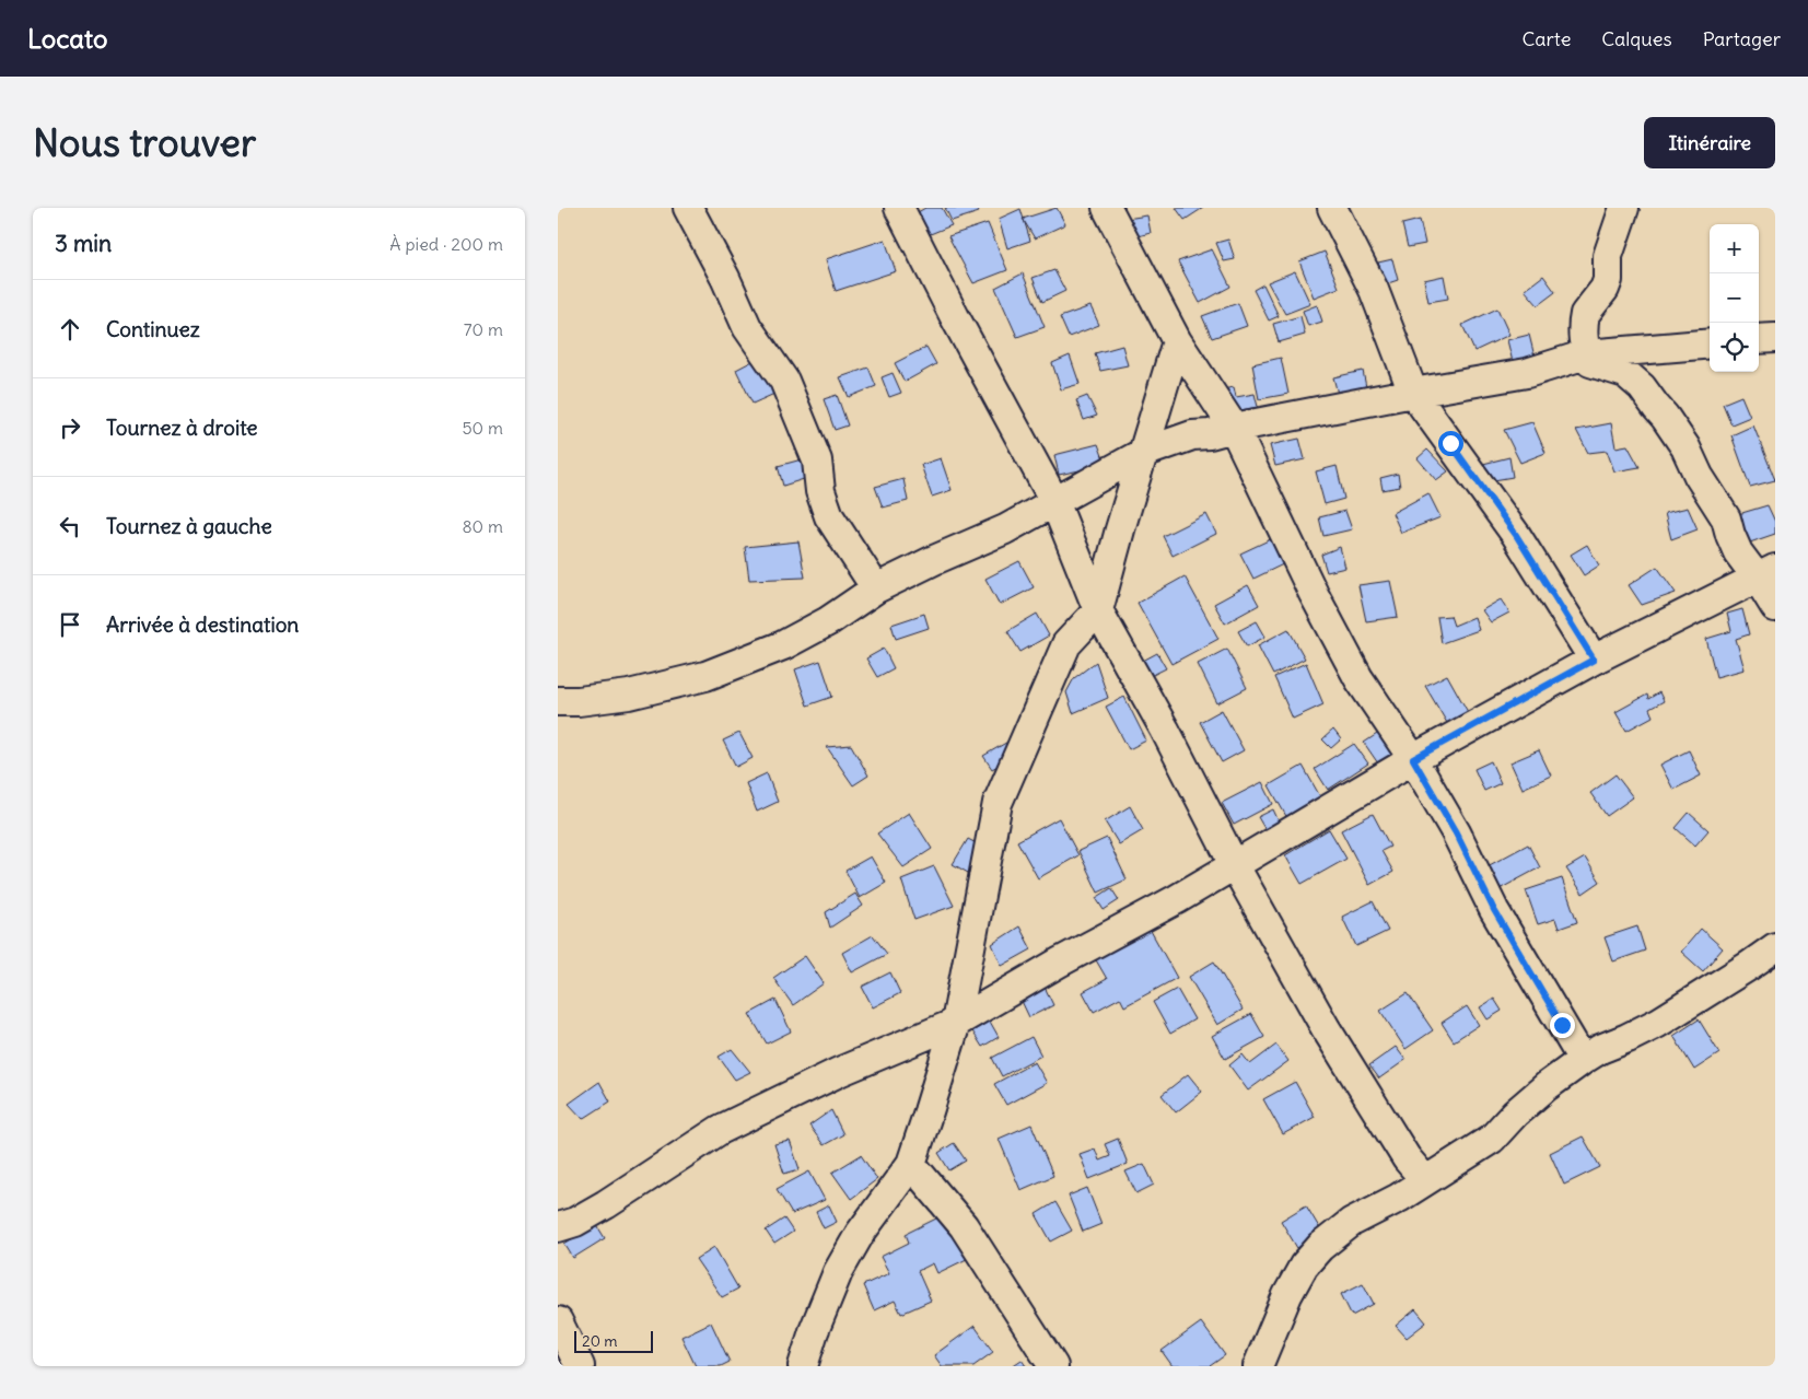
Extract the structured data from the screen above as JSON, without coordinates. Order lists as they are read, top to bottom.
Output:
{
  "scale_bar": "20 m",
  "page": {
    "header": "Locato",
    "nav": ["Carte", "Calques", "Partager"],
    "buttons": "Itinéraire",
    "title": "Nous trouver",
    "heading": ["3 min", "À pied · 200 m"],
    "map_buttons": ["+", "−"],
    "list": [
      ["Continuez", "70 m"],
      ["Tournez à droite", "50 m"],
      ["Tournez à gauche", "80 m"],
      "Arrivée à destination"
    ],
    "scale": "20 m"
  }
}
